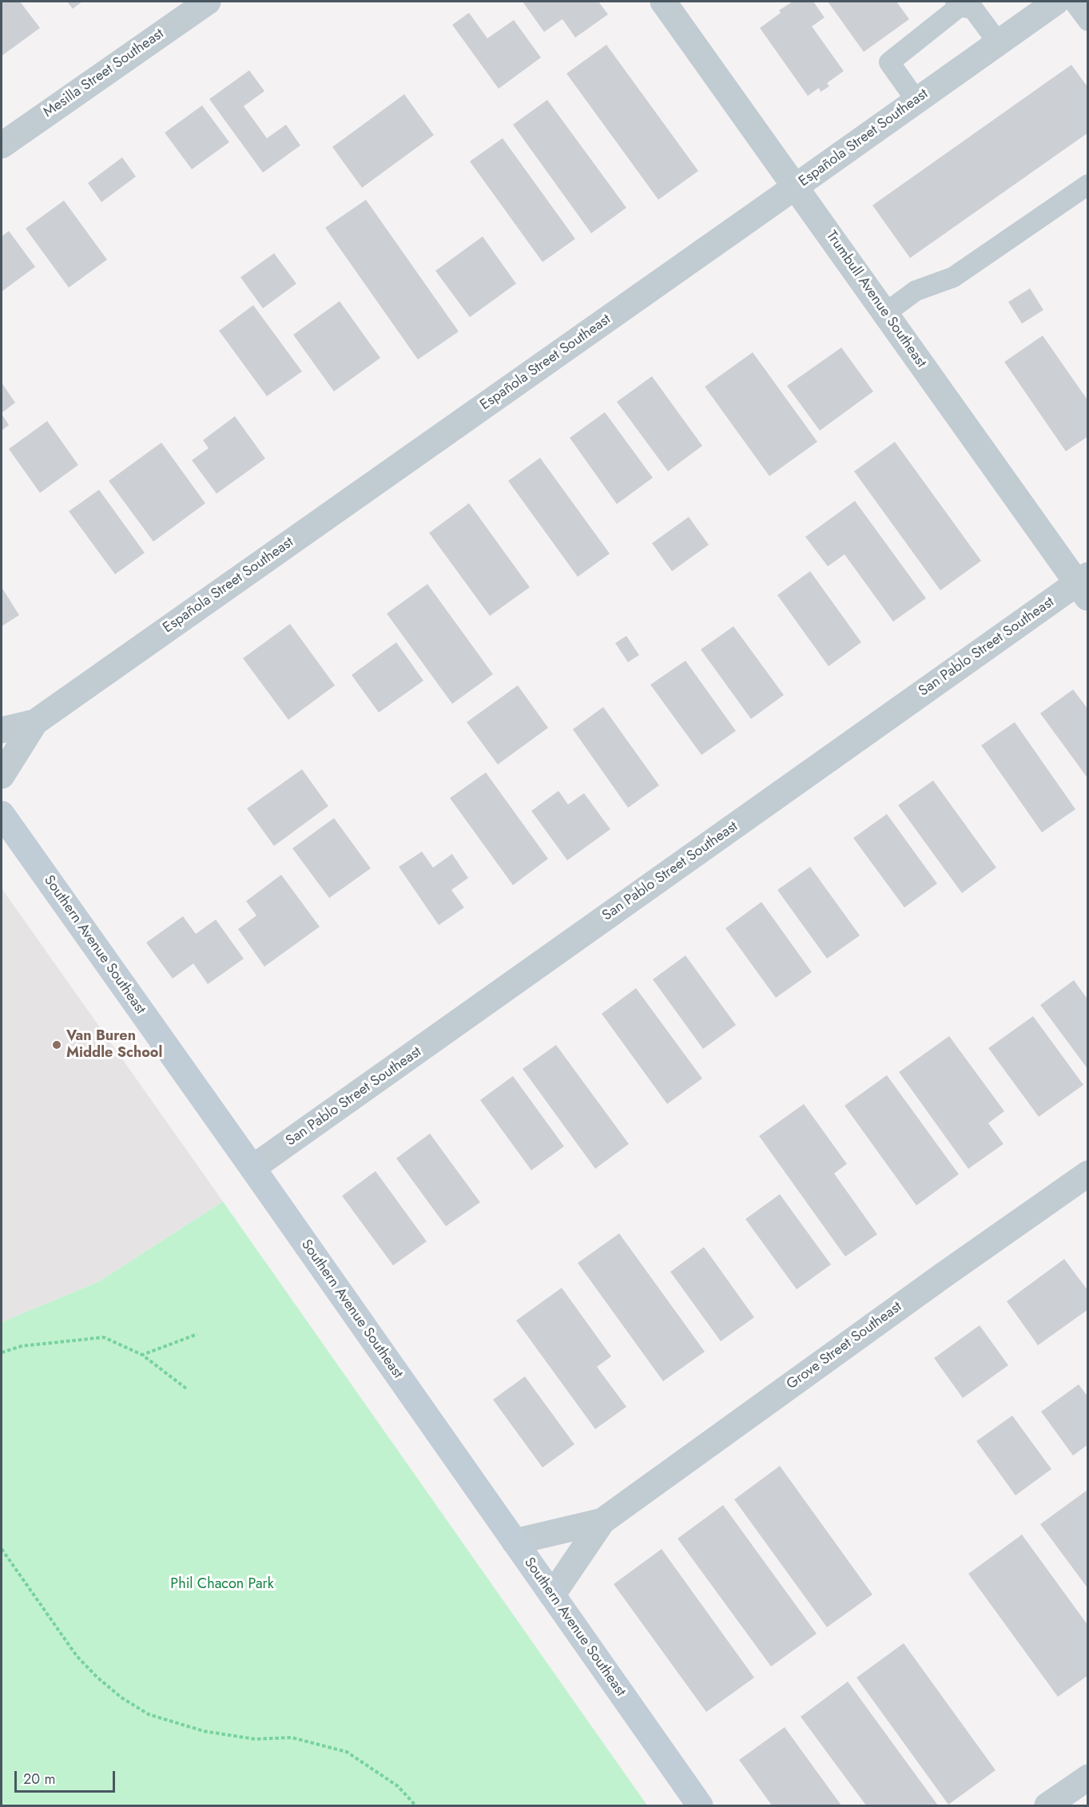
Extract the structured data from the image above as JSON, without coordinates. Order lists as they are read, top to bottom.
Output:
{
  "streets": {
    "street": [
      "Mesilla Street Southeast",
      "Española Street Southeast",
      "Trumbull Avenue Southeast",
      "San Pablo Street Southeast",
      "Southern Avenue Southeast",
      "Grove Street Southeast"
    ]
  },
  "crossings": [
    ["Española Street Southeast", "Trumbull Avenue Southeast"],
    ["Trumbull Avenue Southeast", "San Pablo Street Southeast"],
    ["San Pablo Street Southeast", "Southern Avenue Southeast"],
    ["Southern Avenue Southeast", "Grove Street Southeast"]
  ],
  "parks": ["Phil Chacon Park"],
  "places": ["Van Buren Middle School"],
  "scale_bar": "20 m"
}
